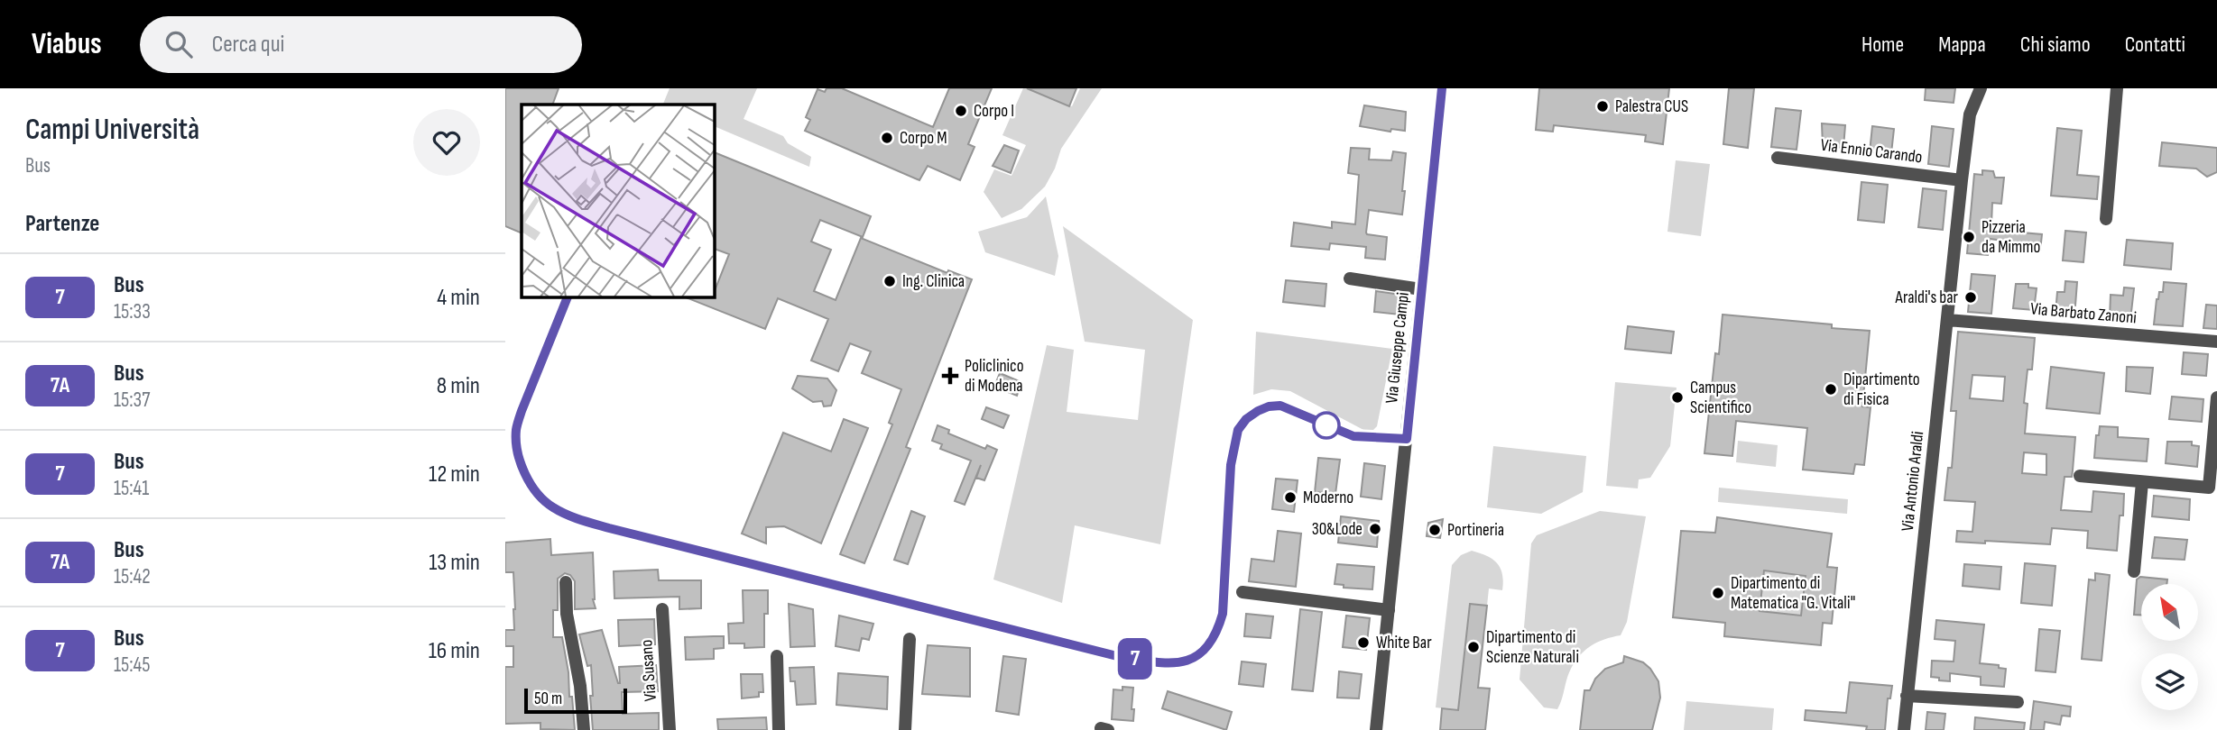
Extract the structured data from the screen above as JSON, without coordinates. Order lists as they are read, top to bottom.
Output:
{
  "streets": {
    "street": [
      "Via Ennio Carando",
      "Via Barbato Zanoni",
      "Via Giuseppe Campi",
      "Via Antonio Araldi",
      "Via Susano"
    ]
  },
  "crossings": [
    ["Via Ennio Carando", "Via Antonio Araldi"],
    ["Via Barbato Zanoni", "Via Antonio Araldi"]
  ],
  "places": {
    "other": [
      "Palestra CUS",
      "Corpo I",
      "Corpo M",
      "Pizzeria da Mimmo",
      "Ing. Clinica",
      "Araldi's bar",
      "Dipartimento di Fisica",
      "Campus Scientifico",
      "Moderno",
      "30&Lode",
      "Portineria",
      "Dipartimento di Matematica \"G. Vitali\"",
      "White Bar",
      "Dipartimento di Scienze Naturali"
    ],
    "health": ["Policlinico di Modena"]
  },
  "lines": ["bus line 7"],
  "scale_bar": "50 m",
  "north": "top left",
  "page": {
    "header": "Viabus",
    "search": "Cerca qui",
    "nav": [
      "Home",
      "Mappa",
      "Chi siamo",
      "Contatti"
    ],
    "heading": [
      ["Campi Università", "Bus"],
      "Partenze"
    ],
    "on_map": "7",
    "list": [
      {
        "mark": "7",
        "name": "Bus",
        "note": "15:33",
        "value": "4 min"
      },
      {
        "mark": "7A",
        "name": "Bus",
        "note": "15:37",
        "value": "8 min"
      },
      {
        "mark": "7",
        "name": "Bus",
        "note": "15:41",
        "value": "12 min"
      },
      {
        "mark": "7A",
        "name": "Bus",
        "note": "15:42",
        "value": "13 min"
      },
      {
        "mark": "7",
        "name": "Bus",
        "note": "15:45",
        "value": "16 min"
      }
    ],
    "scale": "50 m"
  }
}
